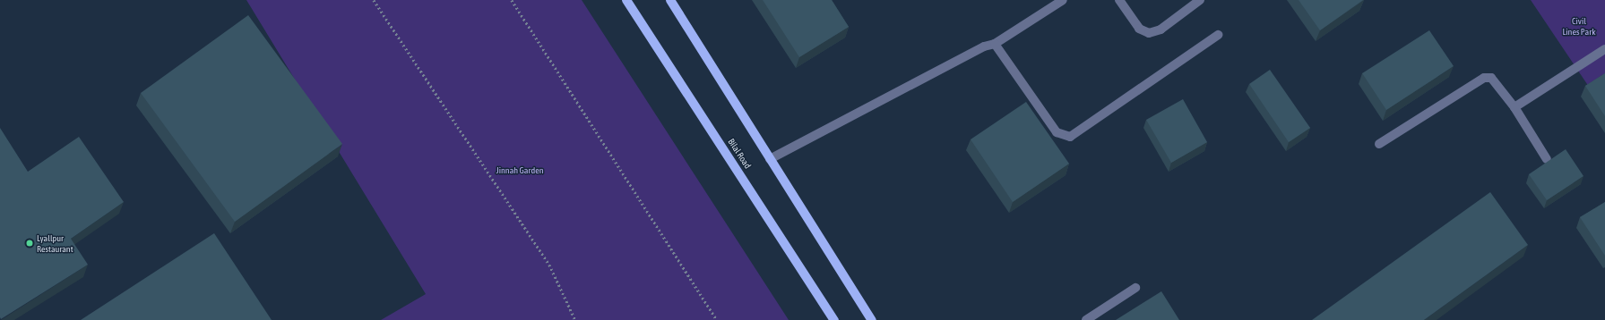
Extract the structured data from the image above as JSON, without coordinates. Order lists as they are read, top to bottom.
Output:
{
  "streets": {
    "main road": ["Bilal Road"]
  },
  "parks": ["Civil Lines Park", "Jinnah Garden"],
  "places": ["Lyallpur Restaurant"]
}
